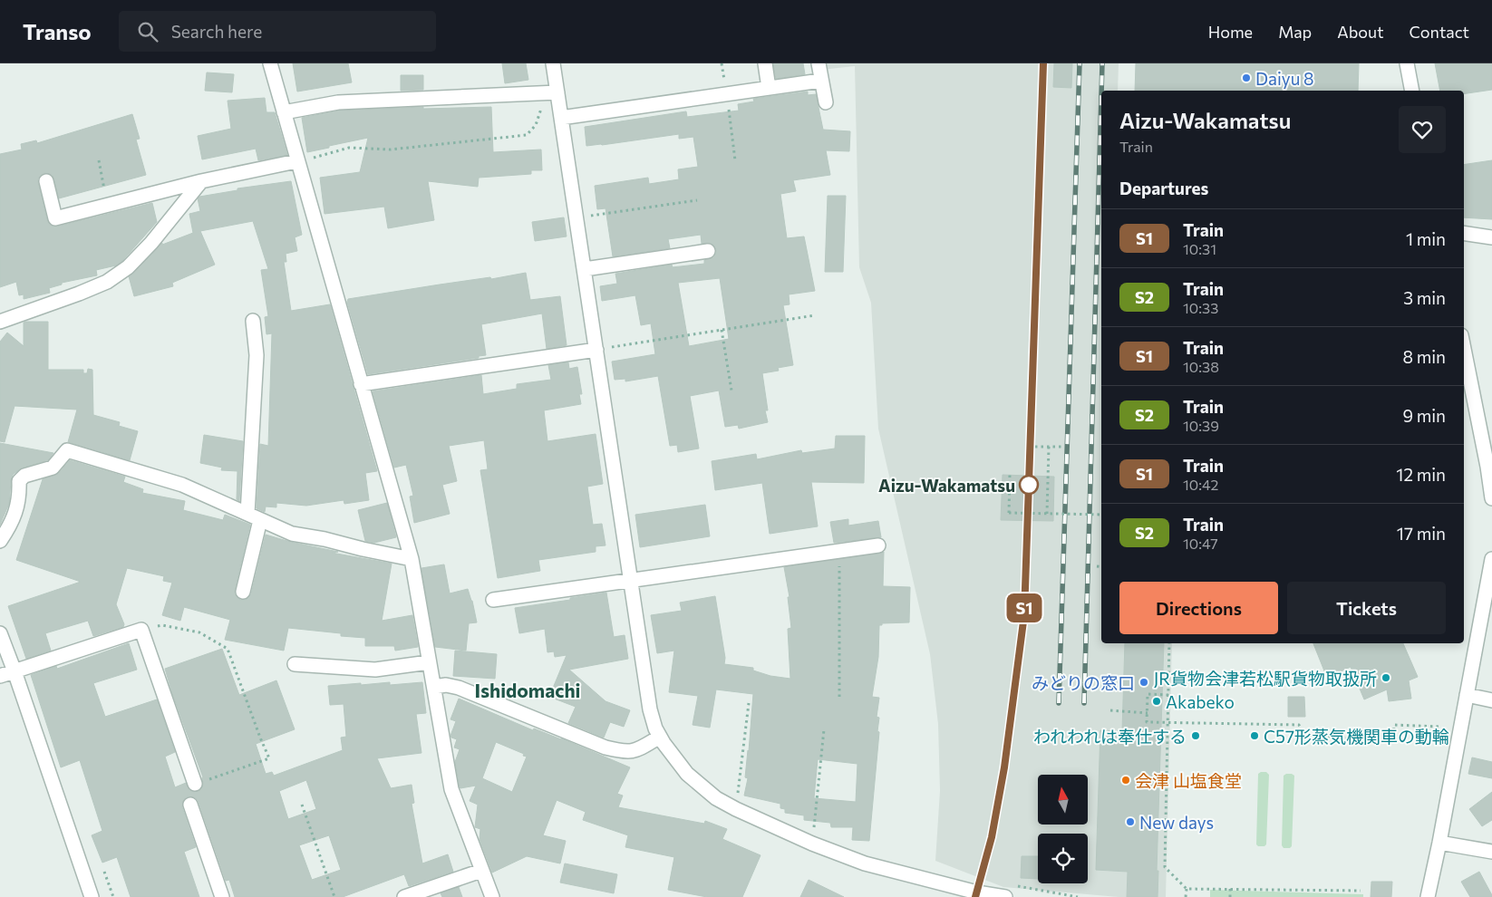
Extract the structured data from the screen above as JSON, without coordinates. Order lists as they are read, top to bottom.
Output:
{
  "districts": ["Ishidomachi"],
  "places": [
    "Daiyu 8",
    "Aizu-Wakamatsu",
    "JR貨物会津若松駅貨物取扱所",
    "みどりの窓口",
    "Akabeko",
    "われわれは奉仕する",
    "C57形蒸気機関車の動輪",
    "会津 山塩食堂",
    "New days"
  ],
  "north": "top",
  "page": {
    "header": "Transo",
    "search": "Search here",
    "nav": [
      "Home",
      "Map",
      "About",
      "Contact"
    ],
    "on_map": "S1",
    "heading": [
      ["Aizu-Wakamatsu", "Train"],
      "Departures"
    ],
    "list": [
      {
        "mark": "S1",
        "name": "Train",
        "note": "10:31",
        "value": "1 min"
      },
      {
        "mark": "S2",
        "name": "Train",
        "note": "10:33",
        "value": "3 min"
      },
      {
        "mark": "S1",
        "name": "Train",
        "note": "10:38",
        "value": "8 min"
      },
      {
        "mark": "S2",
        "name": "Train",
        "note": "10:39",
        "value": "9 min"
      },
      {
        "mark": "S1",
        "name": "Train",
        "note": "10:42",
        "value": "12 min"
      },
      {
        "mark": "S2",
        "name": "Train",
        "note": "10:47",
        "value": "17 min"
      }
    ],
    "buttons": ["Directions", "Tickets"]
  }
}
